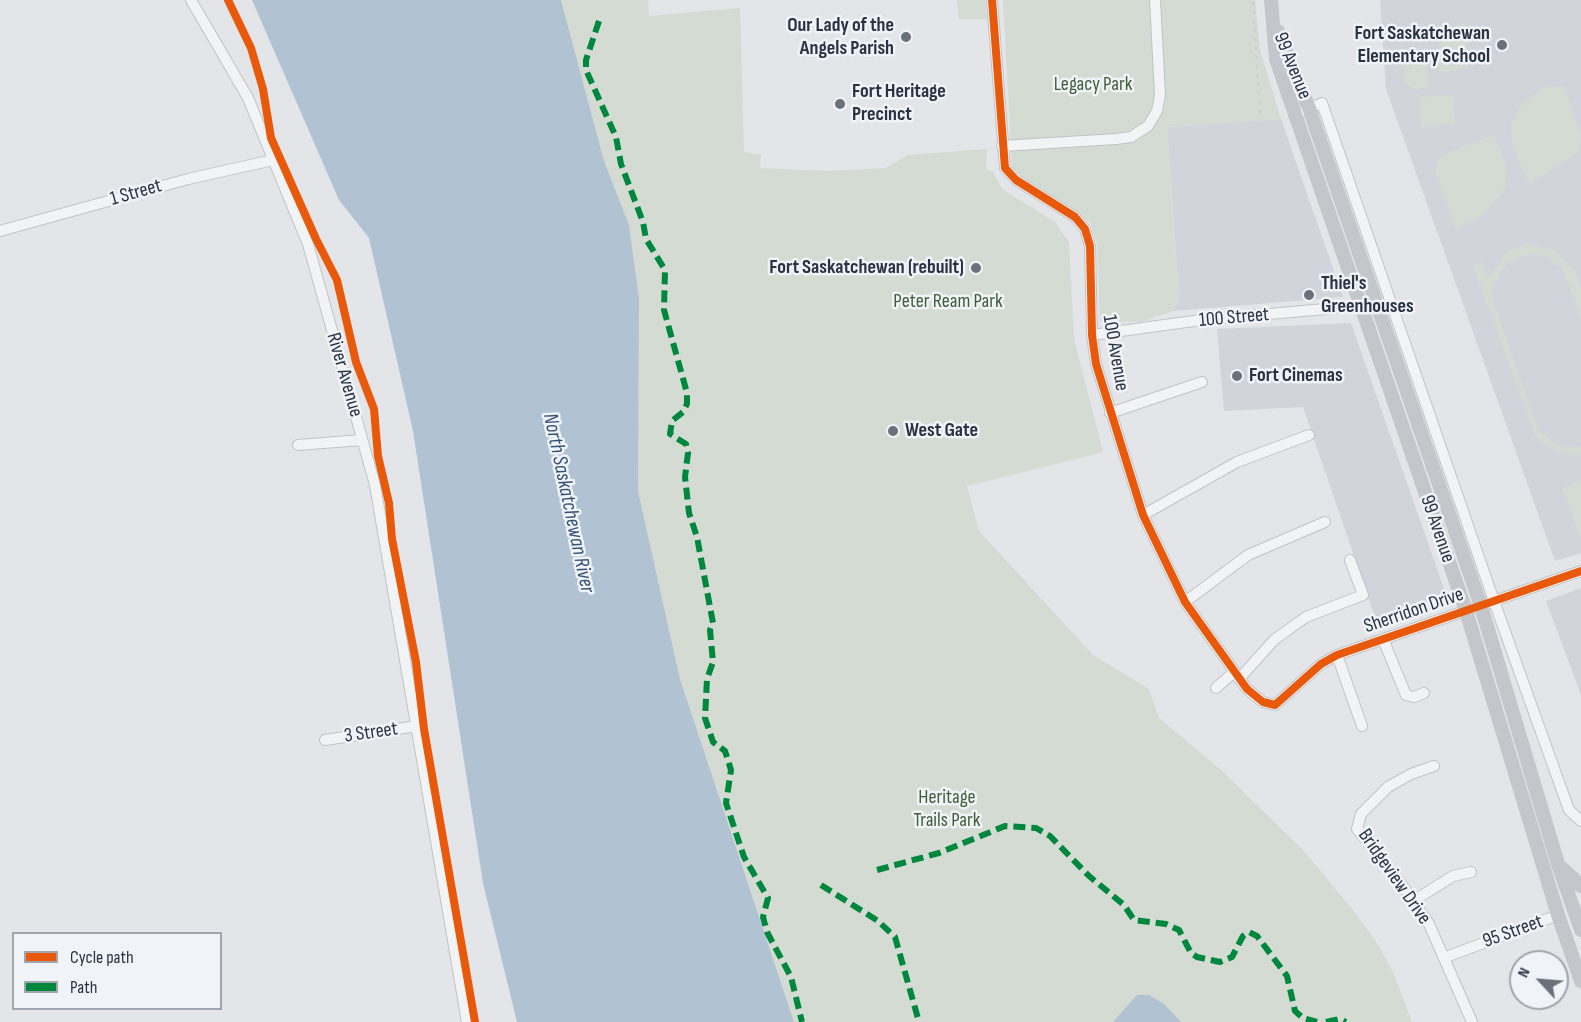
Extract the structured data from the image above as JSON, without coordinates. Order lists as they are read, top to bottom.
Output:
{
  "streets": {
    "main road": ["99 Avenue", "95 Street"],
    "street": [
      "1 Street",
      "100 Street",
      "100 Avenue",
      "River Avenue",
      "Sherridon Drive",
      "3 Street",
      "Bridgeview Drive"
    ]
  },
  "crossings": [
    ["99 Avenue", "100 Street"],
    ["99 Avenue", "Sherridon Drive"],
    ["99 Avenue", "95 Street"],
    ["1 Street", "River Avenue"],
    ["100 Street", "100 Avenue"],
    ["100 Avenue", "Sherridon Drive"],
    ["River Avenue", "3 Street"],
    ["Bridgeview Drive", "95 Street"]
  ],
  "water": ["North Saskatchewan River"],
  "parks": ["Legacy Park", "Peter Ream Park", "Heritage Trails Park"],
  "places": [
    "Our Lady of the Angels Parish",
    "Fort Saskatchewan Elementary School",
    "Fort Heritage Precinct",
    "Fort Saskatchewan (rebuilt)",
    "Thiel's Greenhouses",
    "Fort Cinemas",
    "West Gate"
  ],
  "legend": ["Cycle path", "Path"],
  "north": "top left"
}
